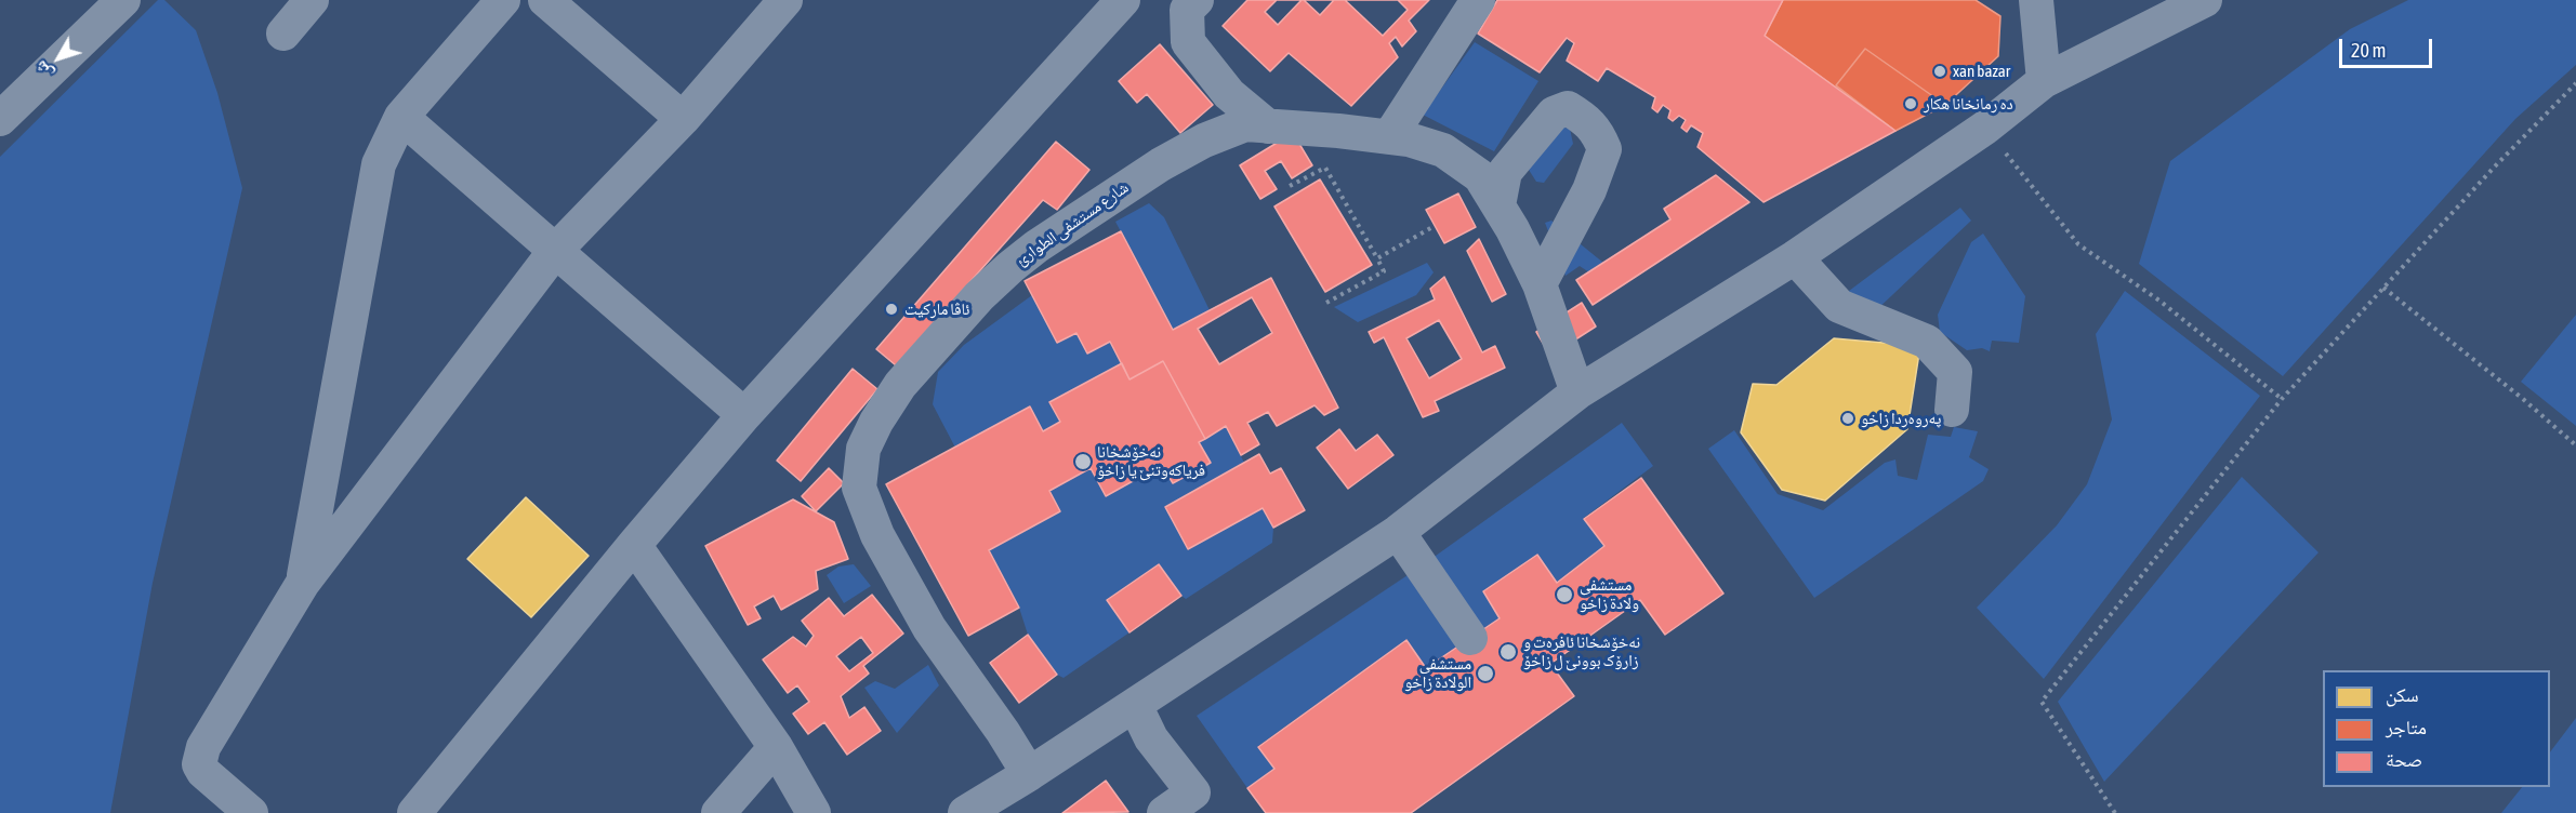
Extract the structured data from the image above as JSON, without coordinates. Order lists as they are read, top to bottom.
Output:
{
  "streets": {
    "street": ["شارع مستشفى الطوارئ"]
  },
  "places": [
    "xan bazar",
    "ده رمانخانا هكار",
    "ئاڤا ماركيت",
    "په‌روه‌ردا زاخو",
    "نه‌خۆشخانا فرياكه‌وتنێ يا زاخۆ",
    "مستشفى ولادة زاخو",
    "نەخۆشخانا ئافرەت و زارۆک بوونێ ل زاخۆ",
    "مستشفى الولادة زاخو"
  ],
  "legend": ["سكن", "متاجر", "صحة"],
  "scale_bar": "20 m",
  "north": "bottom left"
}
